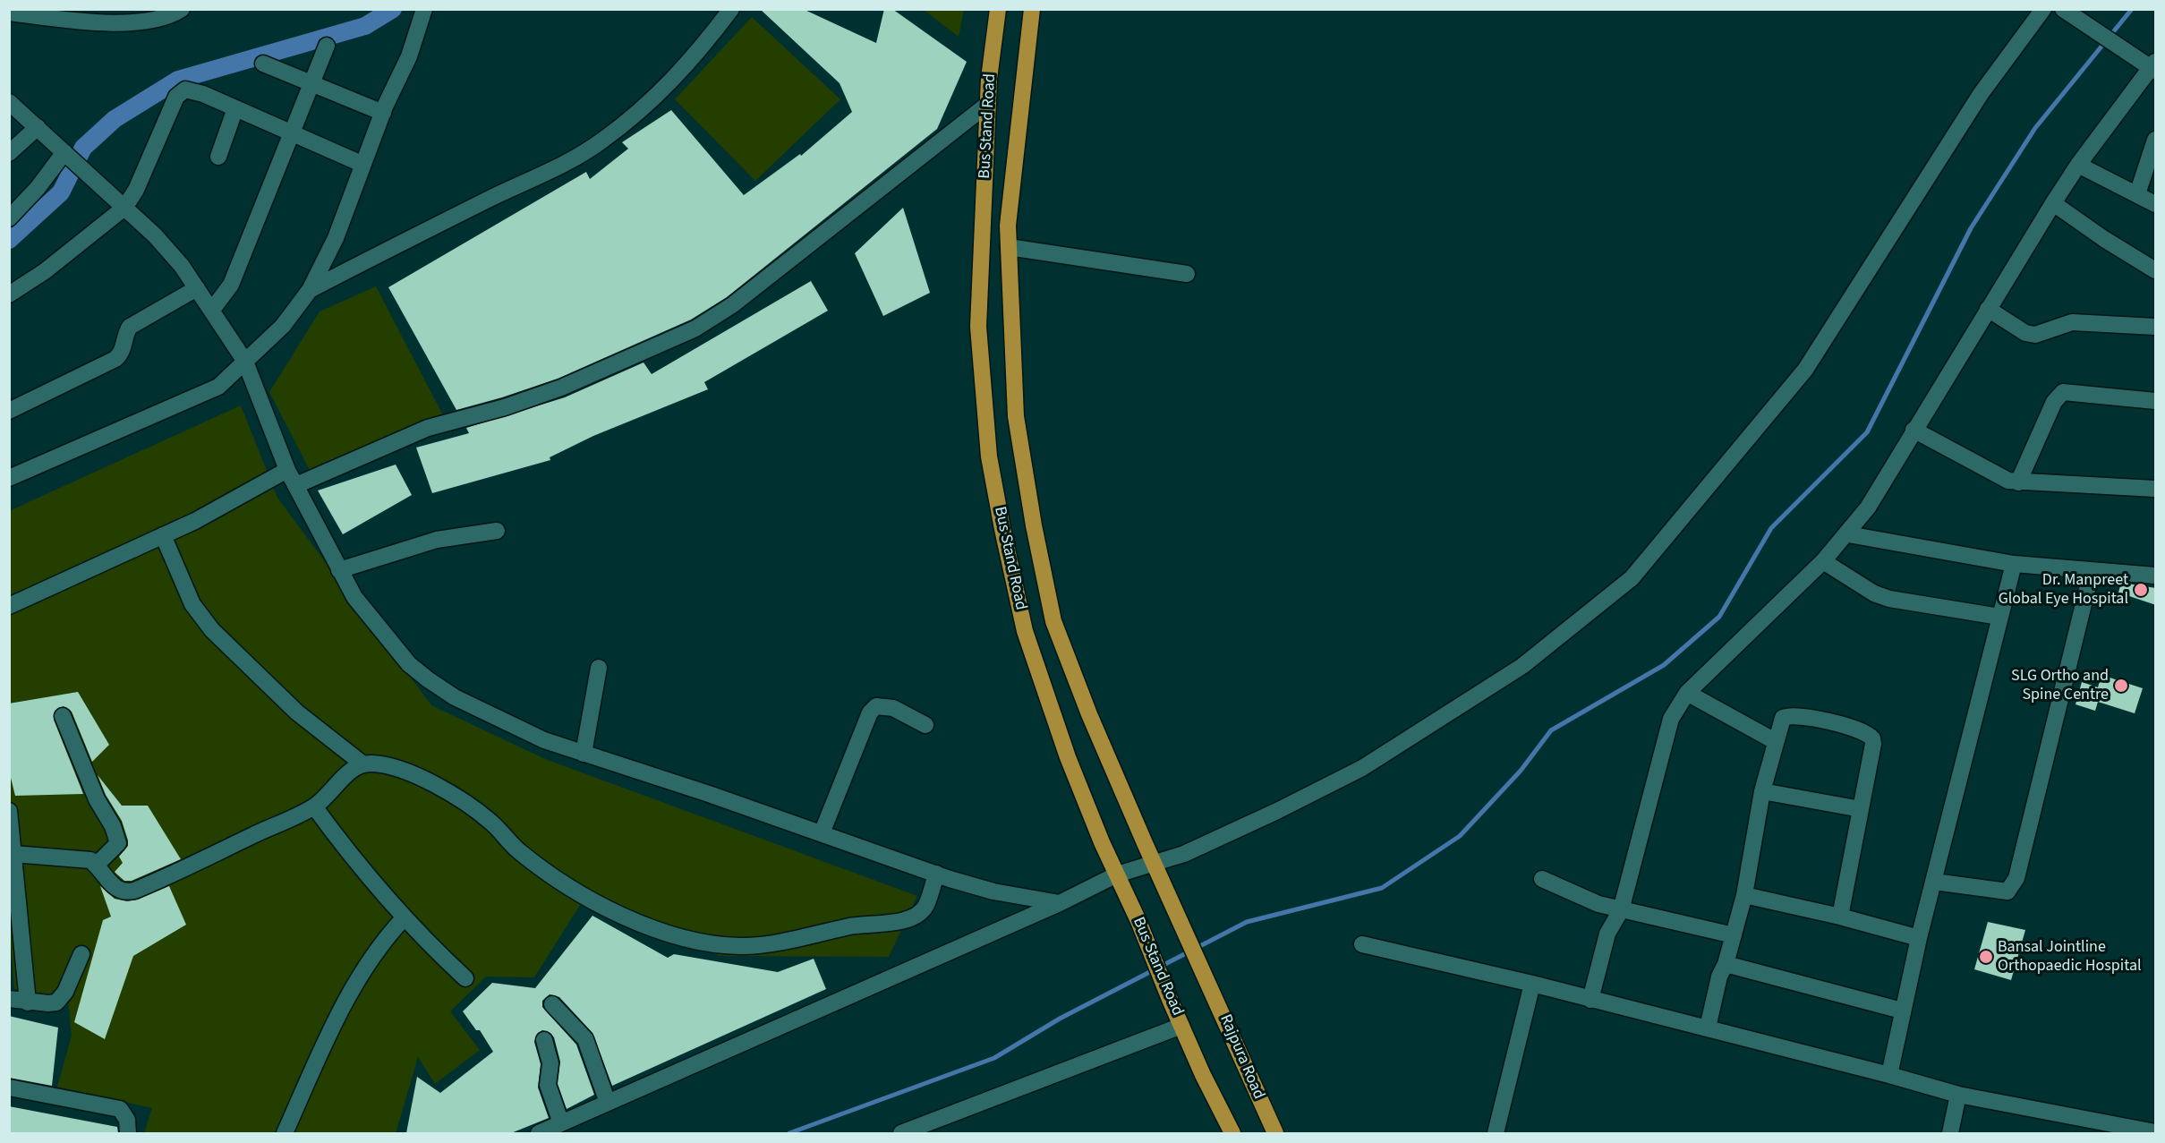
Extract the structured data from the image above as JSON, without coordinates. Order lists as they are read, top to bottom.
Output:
{
  "streets": {
    "main road": ["Bus Stand Road", "Rajpura Road"]
  },
  "crossings": [
    ["Bus Stand Road", "Rajpura Road"]
  ],
  "places": ["Dr. Manpreet Global Eye Hospital", "SLG Ortho and Spine Centre", "Bansal Jointline Orthopaedic Hospital"]
}
